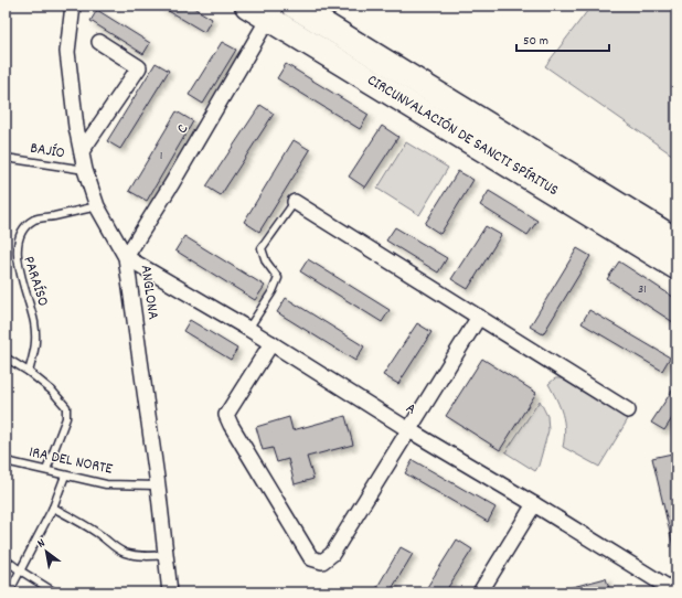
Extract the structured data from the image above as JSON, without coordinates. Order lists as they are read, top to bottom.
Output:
{
  "streets": {
    "highway": ["CIRCUNVALACIÓN DE SANCTI SPÍRITUS"],
    "street": ["C", "ANGLONA", "A"],
    "lane": ["BAJÍO", "PARAÍSO", "1RA DEL NORTE"]
  },
  "crossings": [
    ["C", "CIRCUNVALACIÓN DE SANCTI SPÍRITUS"],
    ["C", "ANGLONA"],
    ["C", "A"],
    ["BAJÍO", "ANGLONA"],
    ["PARAÍSO", "ANGLONA"],
    ["ANGLONA", "A"],
    ["ANGLONA", "1RA DEL NORTE"]
  ],
  "house_numbers": ["1", "31"],
  "scale_bar": "50 m",
  "north": "top left"
}
